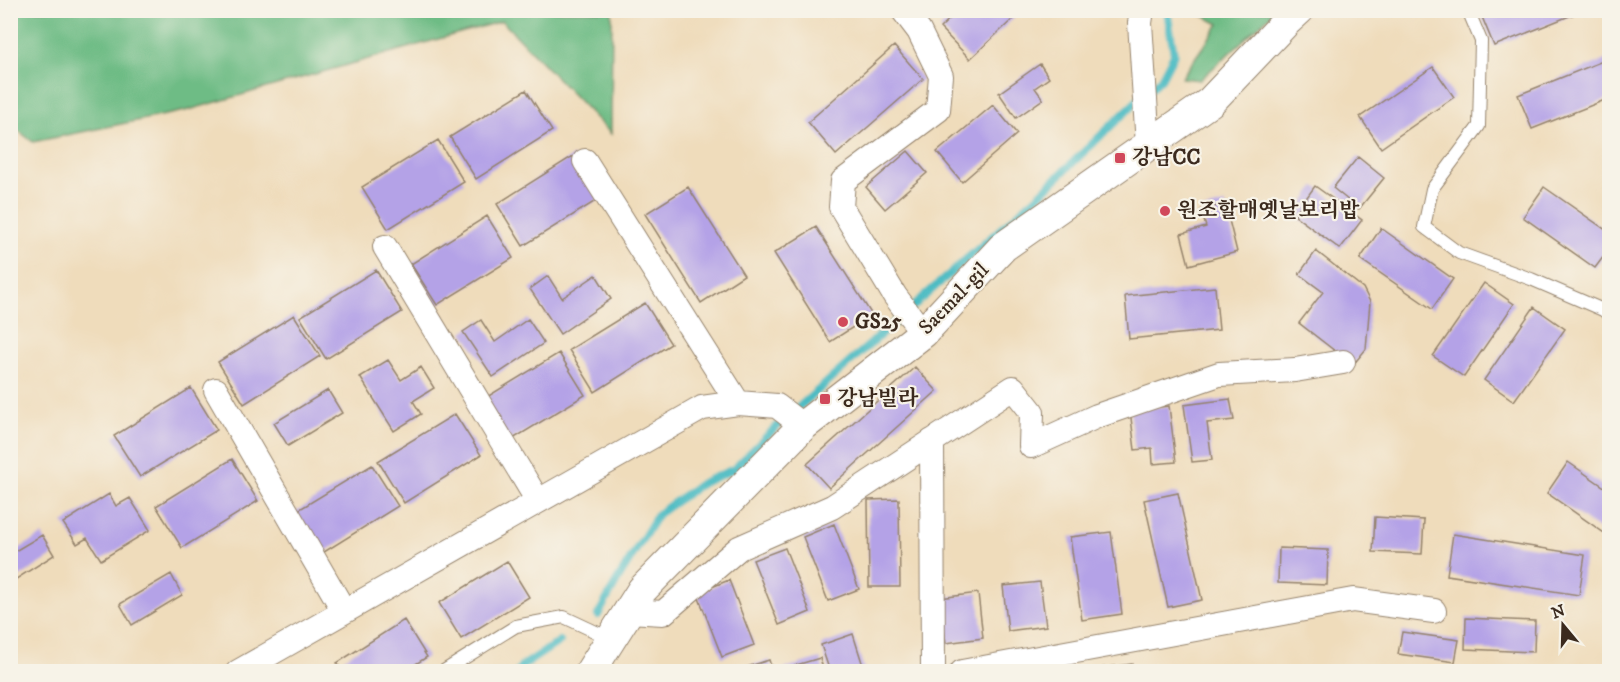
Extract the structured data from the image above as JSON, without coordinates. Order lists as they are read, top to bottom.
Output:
{
  "streets": {
    "street": ["Saemal-gil"]
  },
  "places": {
    "transit": ["강남CC", "강남빌라"],
    "other": ["원조할매옛날보리밥", "GS25"]
  },
  "north": "top"
}
